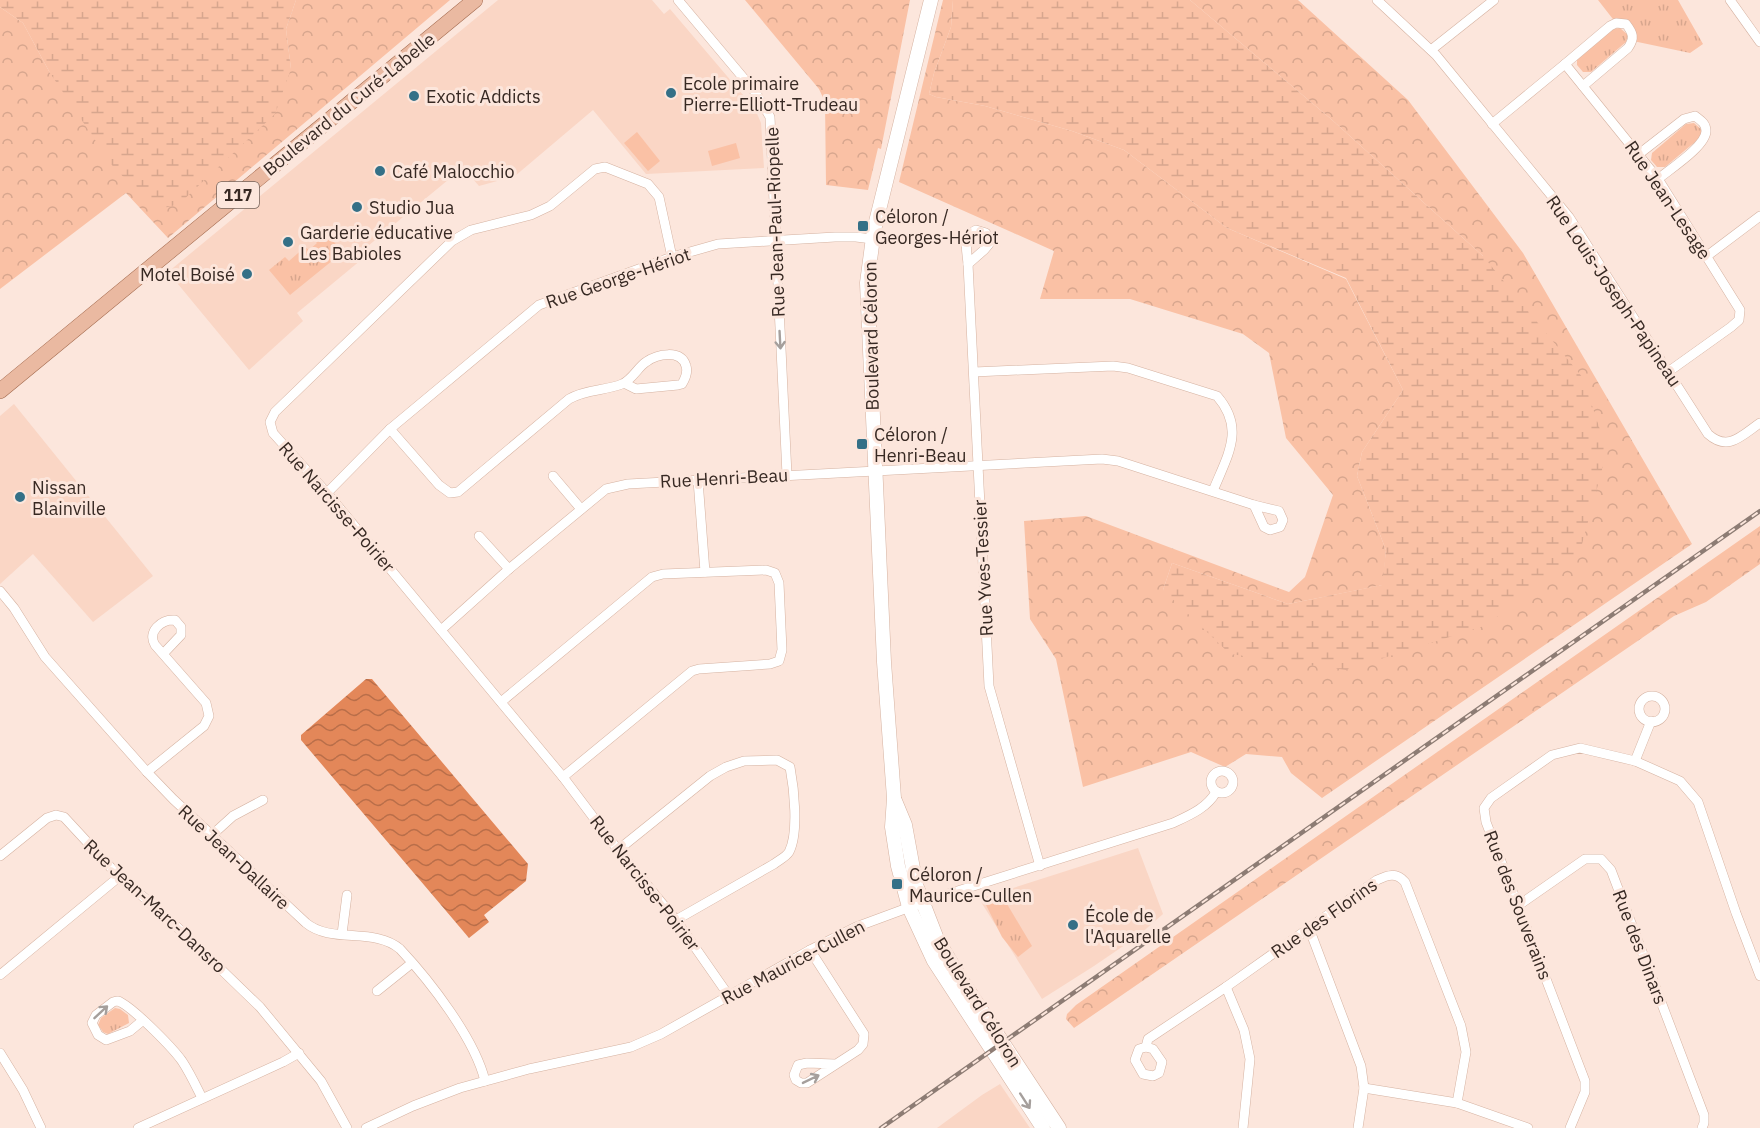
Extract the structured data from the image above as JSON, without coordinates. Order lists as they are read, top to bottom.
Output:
{
  "streets": {
    "main road": ["Boulevard du Curé-Labelle", "117"],
    "street": [
      "Rue Jean-Lesage",
      "Rue Jean-Paul-Riopelle",
      "Rue George-Hériot",
      "Rue Louis-Joseph-Papineau",
      "Boulevard Céloron",
      "Rue Henri-Beau",
      "Rue Narcisse-Poirier",
      "Rue Yves-Tessier",
      "Rue Jean-Dallaire",
      "Rue des Souverains",
      "Rue Jean-Marc-Dansro",
      "Rue des Florins",
      "Rue des Dinars",
      "Rue Maurice-Cullen"
    ]
  },
  "crossings": [
    ["Rue Jean-Lesage", "Rue Louis-Joseph-Papineau"],
    ["Rue Jean-Paul-Riopelle", "Rue George-Hériot"],
    ["Rue Jean-Paul-Riopelle", "Rue Henri-Beau"],
    ["Rue George-Hériot", "Boulevard Céloron"],
    ["Rue George-Hériot", "Rue Narcisse-Poirier"],
    ["Boulevard Céloron", "Rue Henri-Beau"],
    ["Boulevard Céloron", "Rue Maurice-Cullen"],
    ["Rue Henri-Beau", "Rue Narcisse-Poirier"],
    ["Rue Henri-Beau", "Rue Yves-Tessier"],
    ["Rue Narcisse-Poirier", "Rue Maurice-Cullen"],
    ["Rue Yves-Tessier", "Rue Maurice-Cullen"],
    ["Rue Jean-Dallaire", "Rue Maurice-Cullen"],
    ["Rue des Souverains", "Rue des Dinars"]
  ],
  "one_way": ["Rue Jean-Paul-Riopelle"],
  "places": {
    "other": [
      "Ecole primaire Pierre-Elliott-Trudeau",
      "Exotic Addicts",
      "Café Malocchio",
      "Studio Jua",
      "Garderie éducative Les Babioles",
      "Motel Boisé",
      "Nissan Blainville",
      "École de l'Aquarelle"
    ],
    "transit": ["Céloron / Georges-Hériot", "Céloron / Henri-Beau", "Céloron / Maurice-Cullen"]
  }
}
